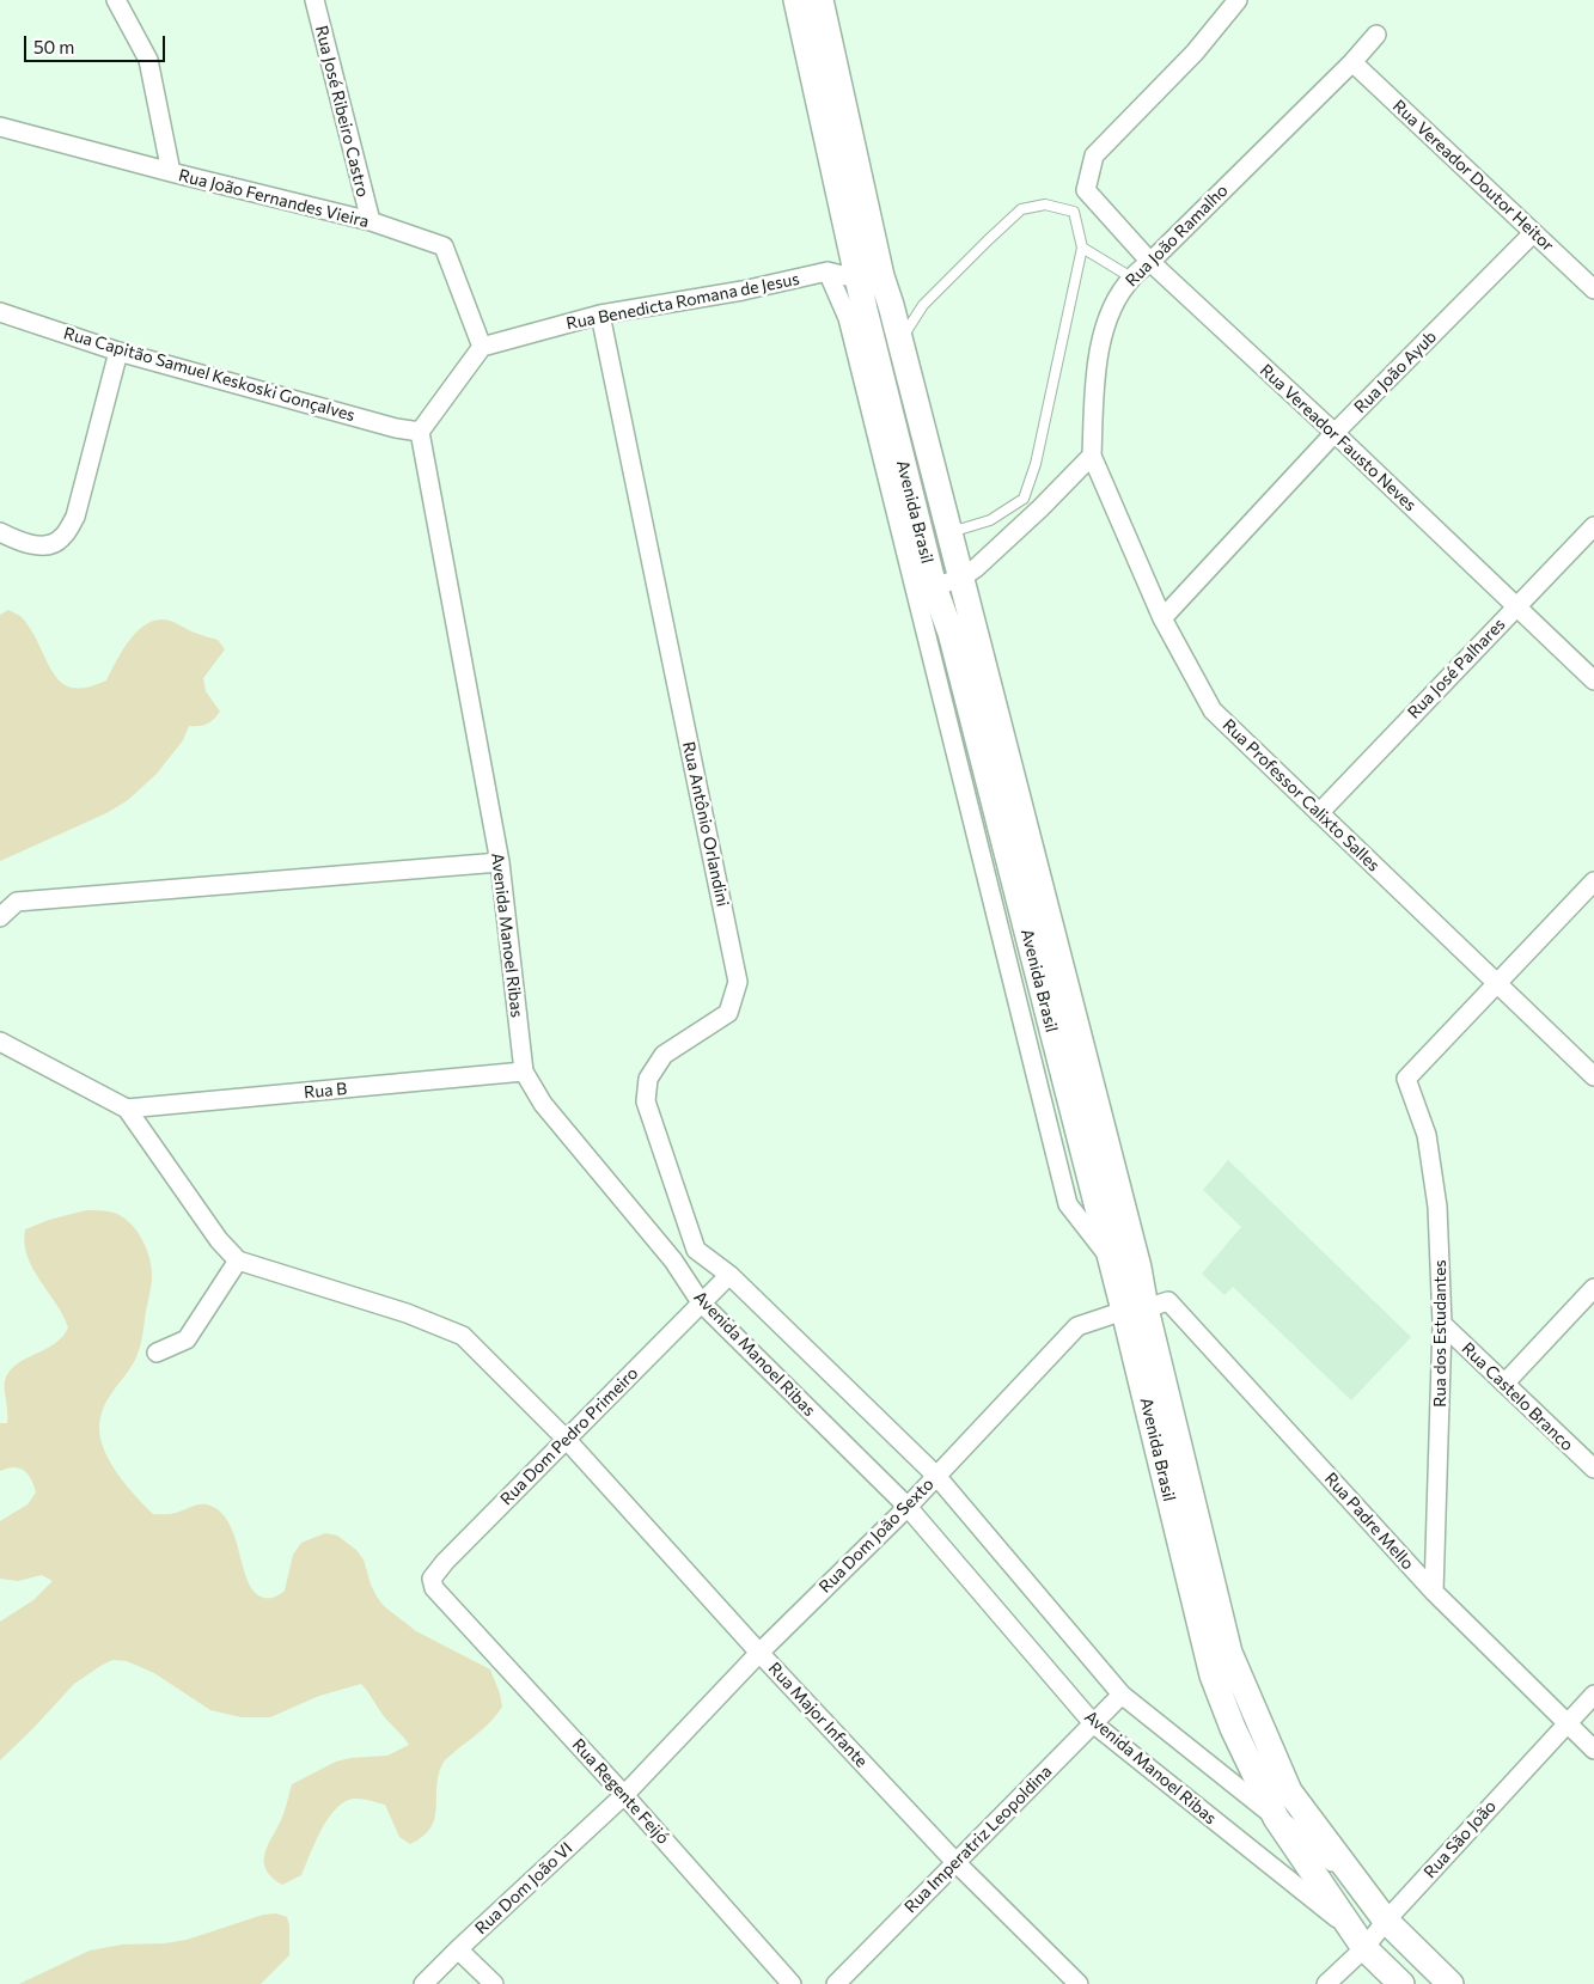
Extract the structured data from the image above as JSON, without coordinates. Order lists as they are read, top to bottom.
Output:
{
  "streets": {
    "main road": ["Avenida Brasil", "Avenida Manoel Ribas"],
    "street": [
      "Rua José Ribeiro Castro",
      "Rua Vereador Doutor Heitor",
      "Rua João Fernandes Vieira",
      "Rua João Ramalho",
      "Rua Benedicta Romana de Jesus",
      "Rua João Ayub",
      "Rua Capitão Samuel Keskoski Gonçalves",
      "Rua Vereador Fausto Neves",
      "Rua José Palhares",
      "Rua Professor Calixto Salles",
      "Rua Antônio Orlandini",
      "Rua B",
      "Rua dos Estudantes",
      "Rua Castelo Branco",
      "Rua Dom Pedro Primeiro",
      "Rua Padre Mello",
      "Rua Dom João Sexto",
      "Rua Major Infante",
      "Rua Regente Feijó",
      "Rua Imperatriz Leopoldina",
      "Rua São João",
      "Rua Dom João VI"
    ]
  },
  "crossings": [
    ["Rua José Ribeiro Castro", "Rua João Fernandes Vieira"],
    ["Rua Vereador Doutor Heitor", "Rua João Ramalho"],
    ["Rua Vereador Doutor Heitor", "Rua João Ayub"],
    ["Rua João Fernandes Vieira", "Rua Benedicta Romana de Jesus"],
    ["Rua João Ramalho", "Rua Vereador Fausto Neves"],
    ["Rua João Ramalho", "Rua Professor Calixto Salles"],
    ["Rua Benedicta Romana de Jesus", "Avenida Brasil"],
    ["Rua Benedicta Romana de Jesus", "Rua Antônio Orlandini"],
    ["Rua João Ayub", "Rua Vereador Fausto Neves"],
    ["Rua João Ayub", "Rua Professor Calixto Salles"],
    ["Rua Capitão Samuel Keskoski Gonçalves", "Avenida Manoel Ribas"],
    ["Rua Vereador Fausto Neves", "Rua José Palhares"],
    ["Avenida Brasil", "Avenida Manoel Ribas"],
    ["Avenida Brasil", "Rua Padre Mello"],
    ["Avenida Brasil", "Rua Dom João Sexto"],
    ["Avenida Brasil", "Rua São João"],
    ["Rua José Palhares", "Rua Professor Calixto Salles"],
    ["Rua Professor Calixto Salles", "Rua dos Estudantes"],
    ["Avenida Manoel Ribas", "Rua B"],
    ["Avenida Manoel Ribas", "Rua Dom Pedro Primeiro"],
    ["Avenida Manoel Ribas", "Rua Dom João Sexto"],
    ["Avenida Manoel Ribas", "Rua Imperatriz Leopoldina"],
    ["Avenida Manoel Ribas", "Rua São João"],
    ["Rua dos Estudantes", "Rua Castelo Branco"],
    ["Rua dos Estudantes", "Rua Padre Mello"],
    ["Rua Dom Pedro Primeiro", "Rua Major Infante"],
    ["Rua Dom Pedro Primeiro", "Rua Regente Feijó"],
    ["Rua Padre Mello", "Rua Dom João Sexto"],
    ["Rua Padre Mello", "Rua São João"],
    ["Rua Dom João Sexto", "Rua Major Infante"],
    ["Rua Dom João Sexto", "Rua Regente Feijó"],
    ["Rua Dom João Sexto", "Rua Dom João VI"],
    ["Rua Major Infante", "Rua Imperatriz Leopoldina"],
    ["Rua Regente Feijó", "Rua Dom João VI"]
  ],
  "scale_bar": "50 m"
}
